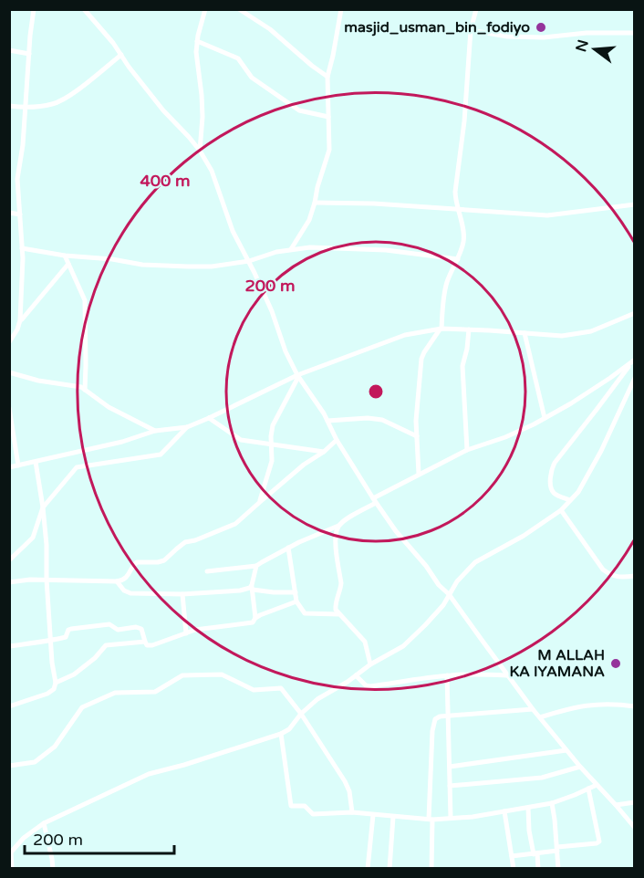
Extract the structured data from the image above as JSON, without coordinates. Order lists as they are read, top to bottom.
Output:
{
  "places": ["masjid_usman_bin_fodiyo", "M ALLAH KA IYAMANA"],
  "scale_bar": "200 m",
  "north": "left",
  "rings": ["400 m", "200 m"]
}
